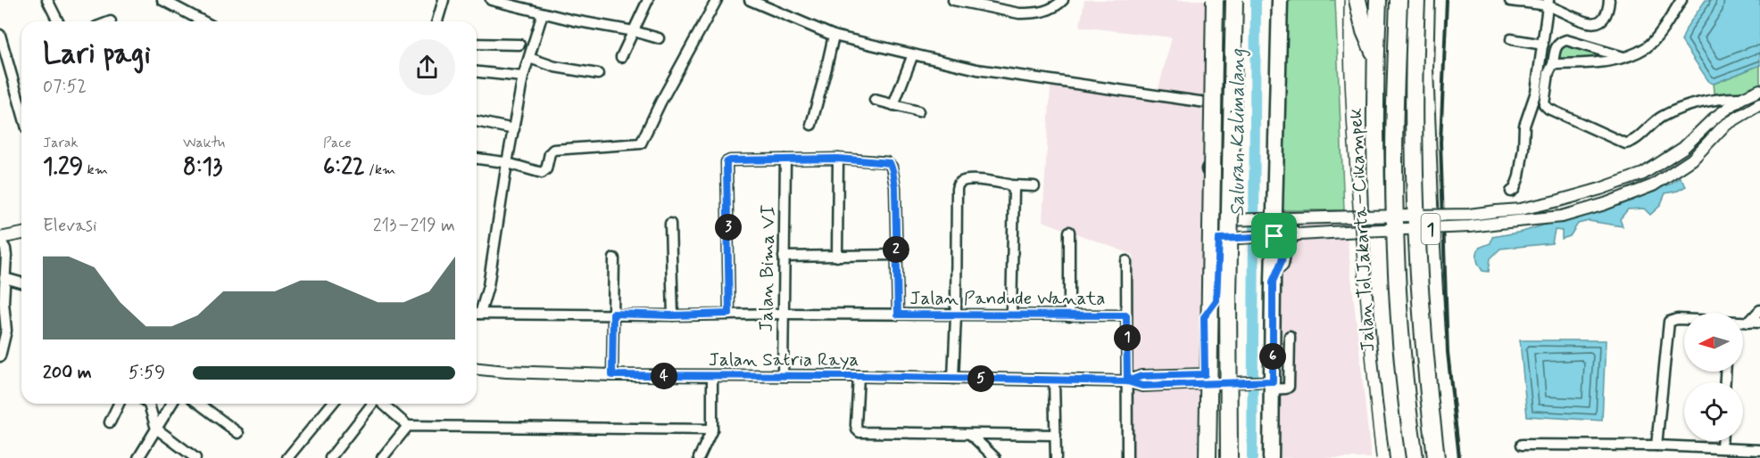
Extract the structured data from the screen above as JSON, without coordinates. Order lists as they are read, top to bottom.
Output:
{
  "streets": {
    "highway": ["1", "Jalan Tol Jakarta–Cikampek"],
    "street": ["Jalan Bima VI", "Jalan Pandude Wanata", "Jalan Satria Raya"]
  },
  "crossings": [
    ["Jalan Bima VI", "Jalan Pandude Wanata"],
    ["Jalan Bima VI", "Jalan Satria Raya"]
  ],
  "water": ["Saluran Kalimalang"],
  "north": "left",
  "page": {
    "heading": ["Lari pagi", "07:52"],
    "stats": [
      ["Jarak", "1.29 km"],
      ["Waktu", "8:13"],
      ["Pace", "6:22 /km"]
    ],
    "chart": ["Elevasi", "213–219 m"],
    "pins": [
      "3",
      "2",
      "1",
      "6",
      "4",
      "5"
    ],
    "list": [
      {
        "name": "200 m",
        "note": "5:59"
      }
    ]
  }
}
